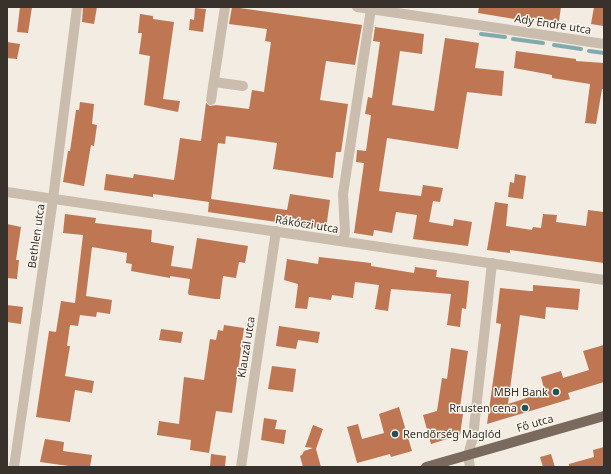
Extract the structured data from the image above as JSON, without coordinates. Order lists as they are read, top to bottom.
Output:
{
  "streets": {
    "main road": ["Fő utca"],
    "street": [
      "Ady Endre utca",
      "Rákóczi utca",
      "Bethlen utca",
      "Klauzál utca"
    ]
  },
  "crossings": [
    ["Rákóczi utca", "Bethlen utca"],
    ["Rákóczi utca", "Klauzál utca"]
  ],
  "places": ["MBH Bank", "Rrusten cena", "Rendőrség Maglód"]
}
